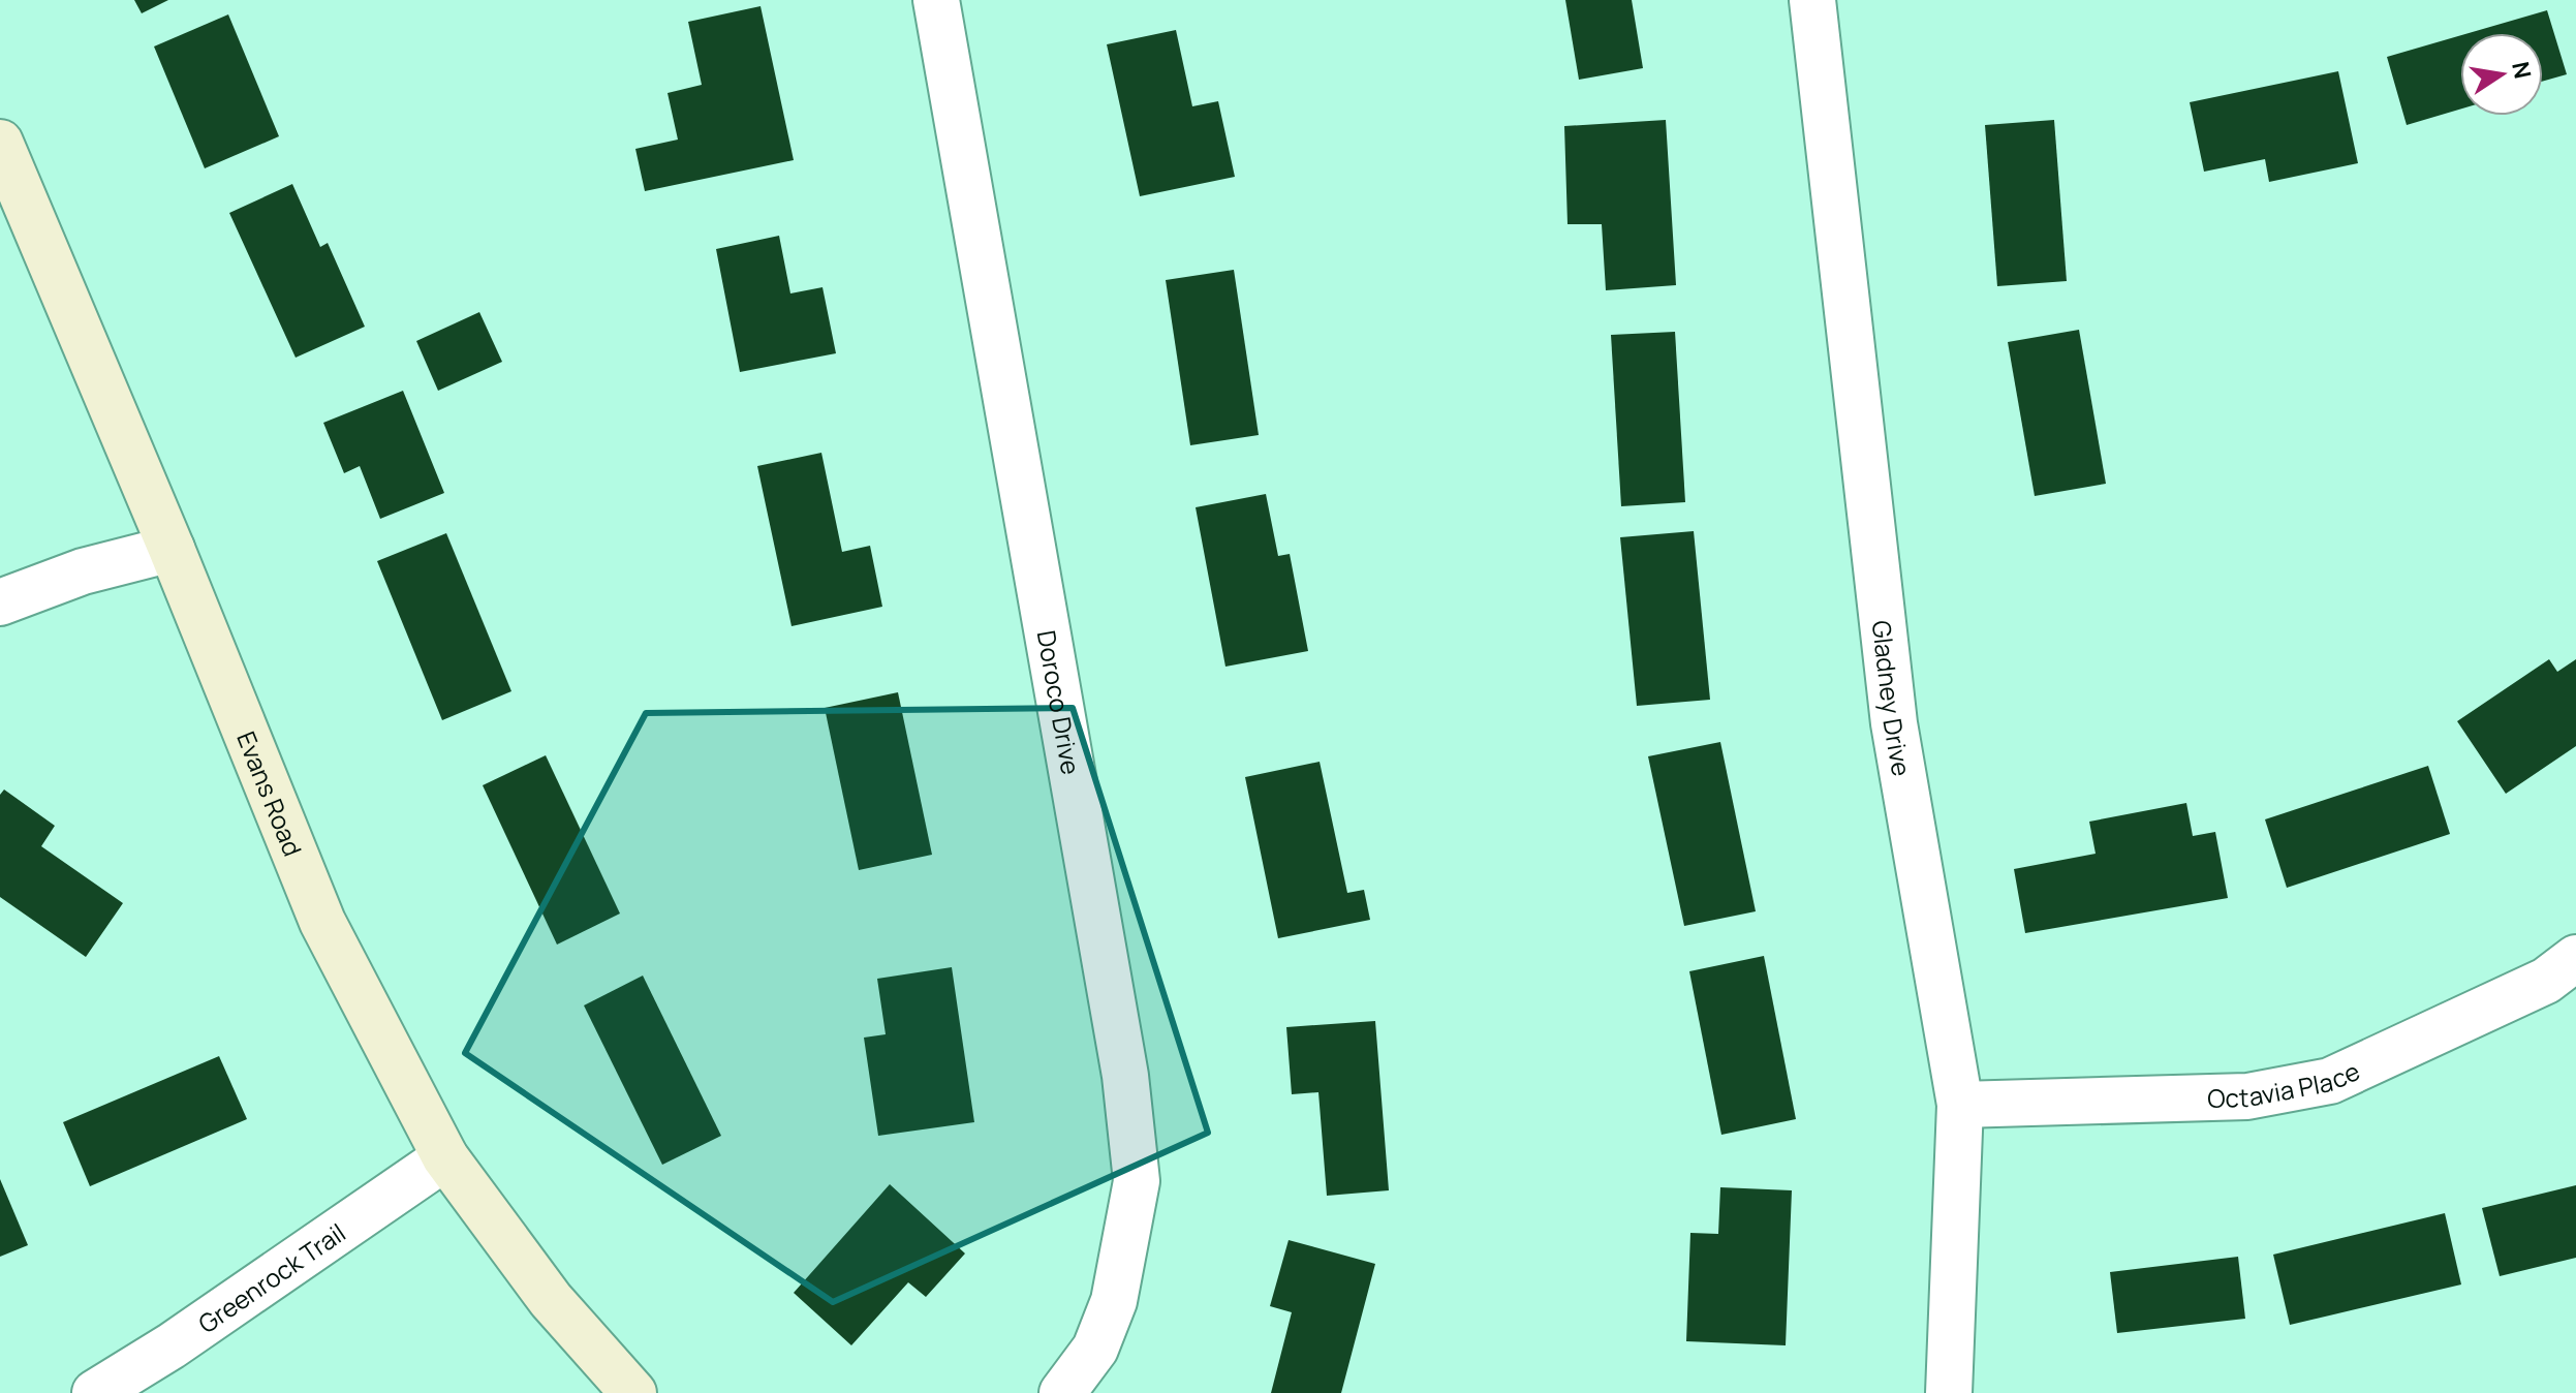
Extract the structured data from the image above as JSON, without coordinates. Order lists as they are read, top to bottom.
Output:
{
  "streets": {
    "street": [
      "Gladney Drive",
      "Doroco Drive",
      "Evans Road",
      "Octavia Place",
      "Greenrock Trail"
    ]
  },
  "crossings": [
    ["Gladney Drive", "Octavia Place"],
    ["Evans Road", "Greenrock Trail"]
  ],
  "north": "right"
}
